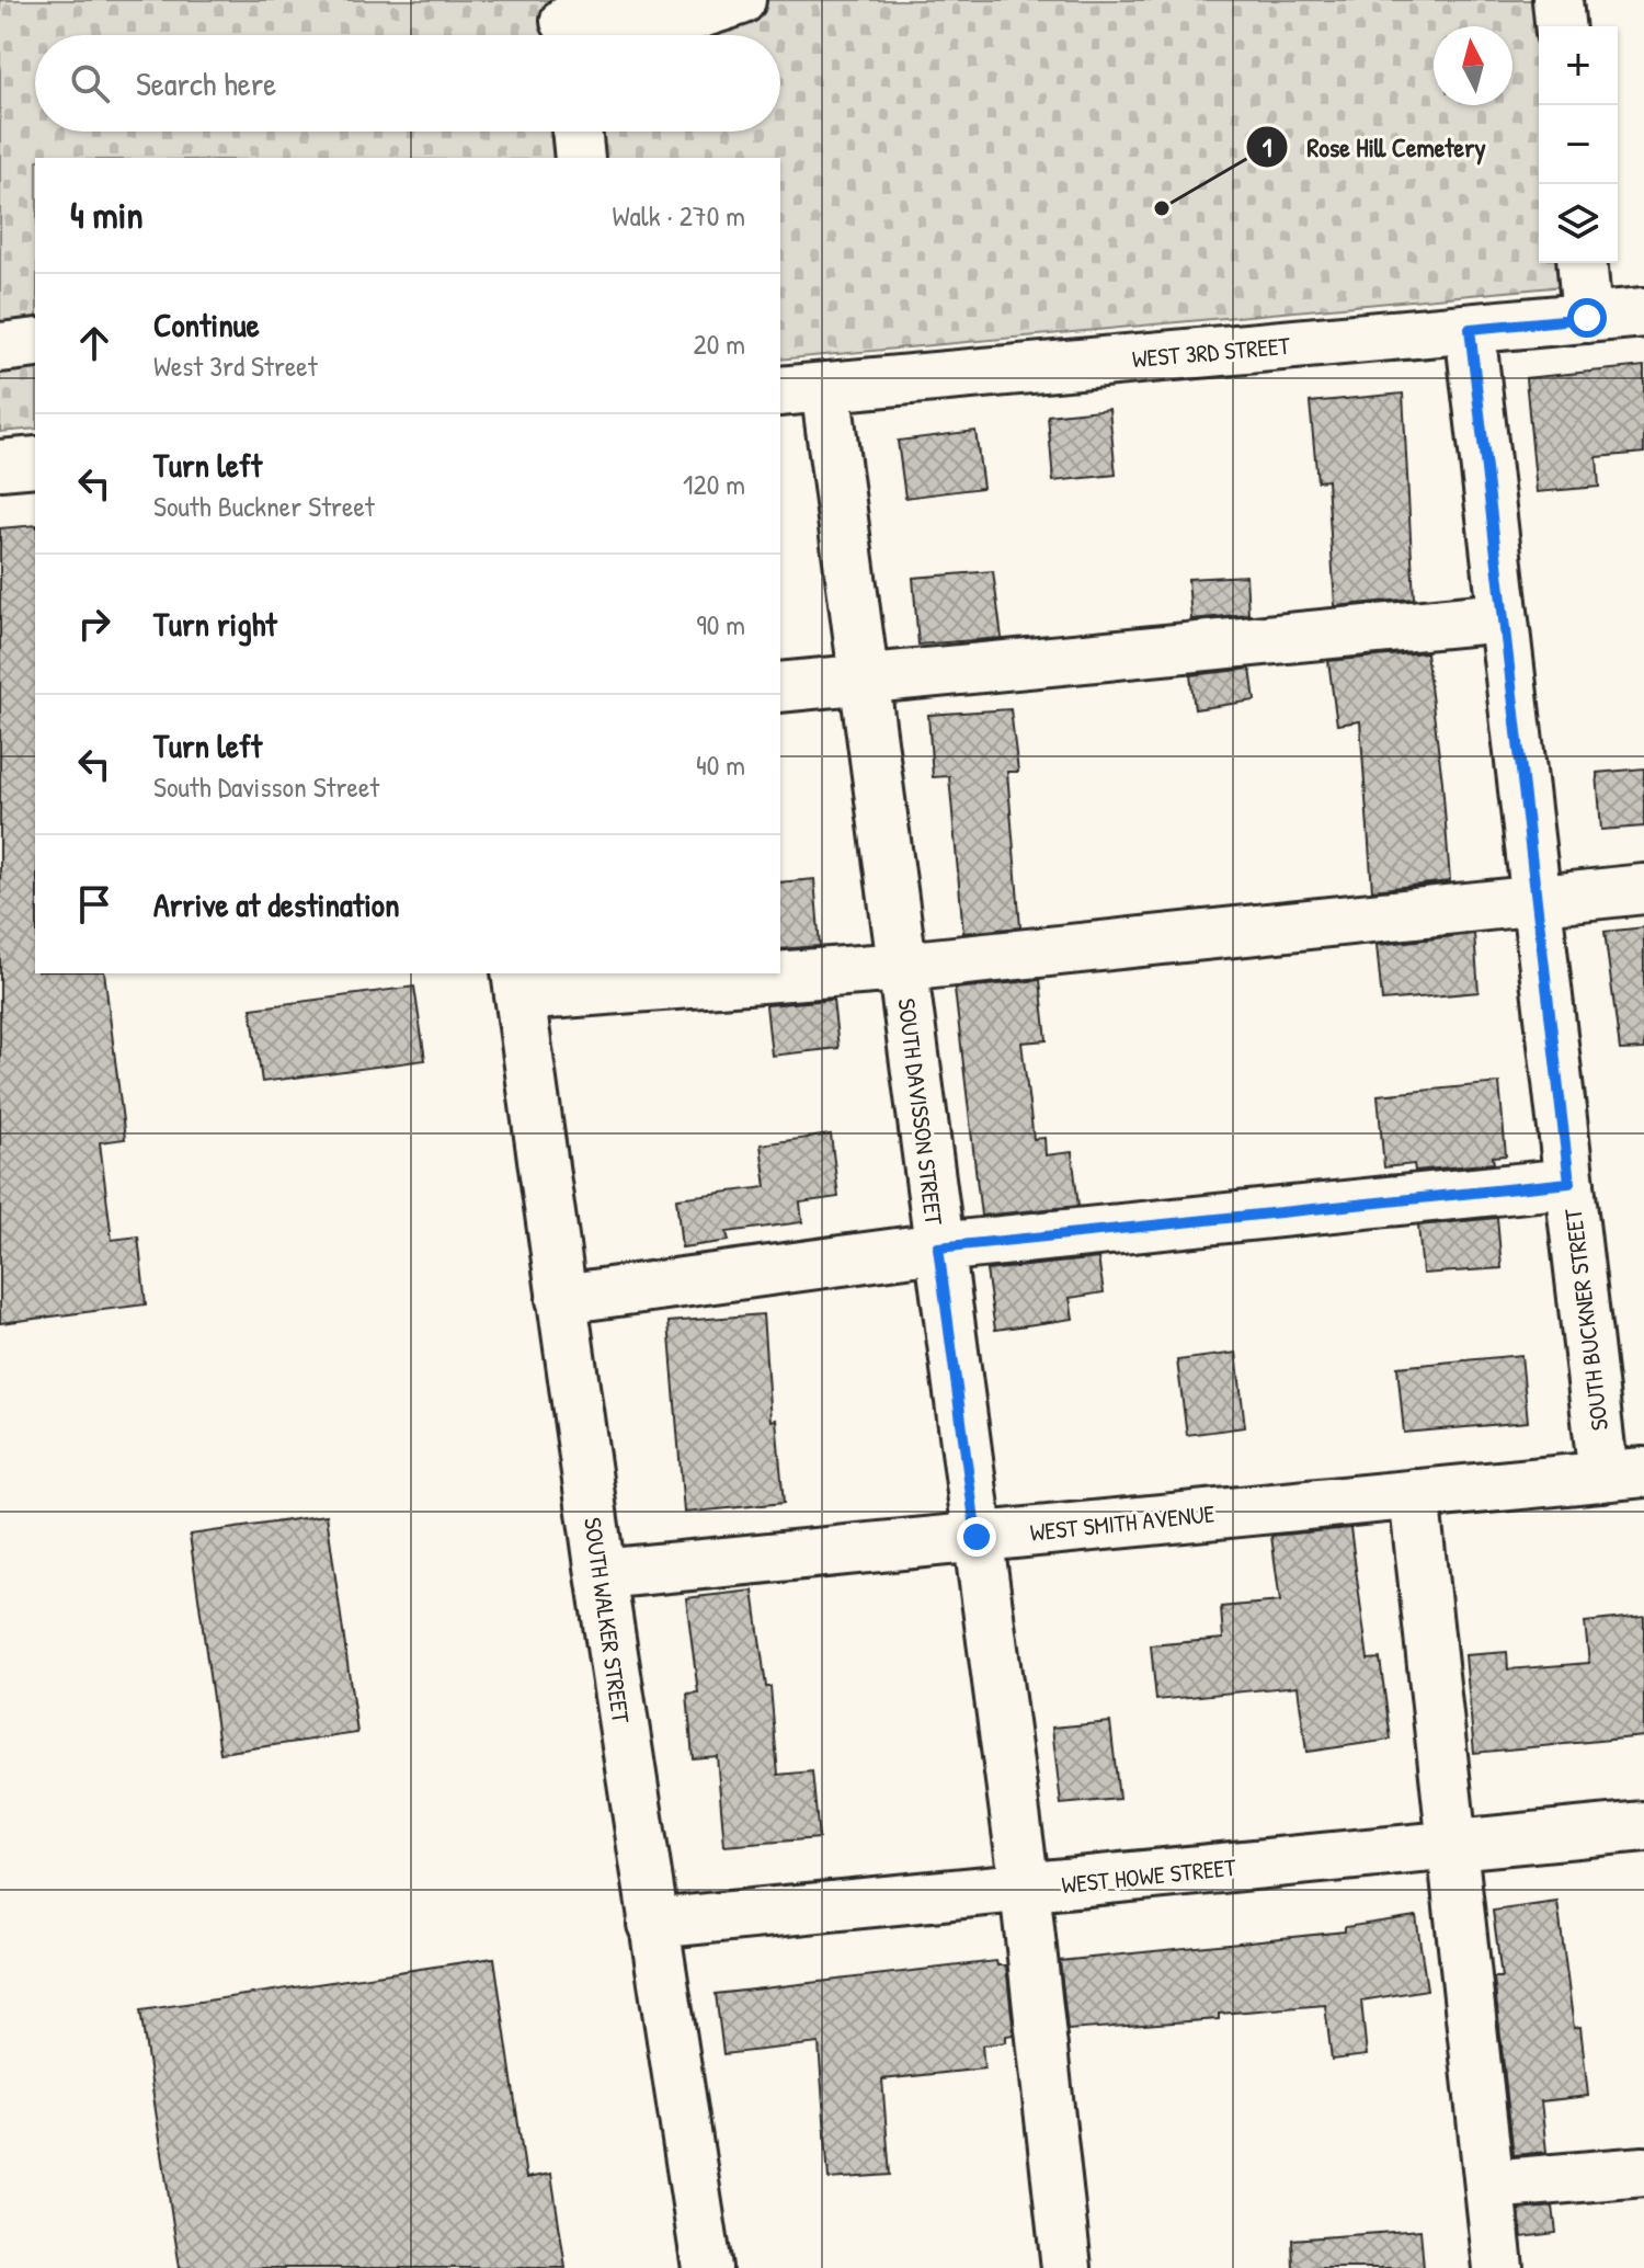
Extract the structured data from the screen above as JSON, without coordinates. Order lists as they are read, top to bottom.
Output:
{
  "streets": {
    "street": [
      "WEST 3RD STREET",
      "SOUTH DAVISSON STREET",
      "SOUTH BUCKNER STREET",
      "WEST SMITH AVENUE",
      "SOUTH WALKER STREET",
      "WEST HOWE STREET"
    ]
  },
  "crossings": [
    ["WEST 3RD STREET", "SOUTH DAVISSON STREET"],
    ["WEST 3RD STREET", "SOUTH BUCKNER STREET"],
    ["SOUTH DAVISSON STREET", "WEST SMITH AVENUE"],
    ["SOUTH DAVISSON STREET", "WEST HOWE STREET"],
    ["SOUTH BUCKNER STREET", "WEST SMITH AVENUE"],
    ["WEST SMITH AVENUE", "SOUTH WALKER STREET"],
    ["SOUTH WALKER STREET", "WEST HOWE STREET"]
  ],
  "places": ["Rose Hill Cemetery"],
  "north": "top",
  "page": {
    "map_buttons": ["+", "−"],
    "search": "Search here",
    "heading": ["4 min", "Walk · 270 m"],
    "list": [
      ["Continue", "West 3rd Street", "20 m"],
      ["Turn left", "South Buckner Street", "120 m"],
      ["Turn right", "90 m"],
      ["Turn left", "South Davisson Street", "40 m"],
      "Arrive at destination"
    ]
  }
}
